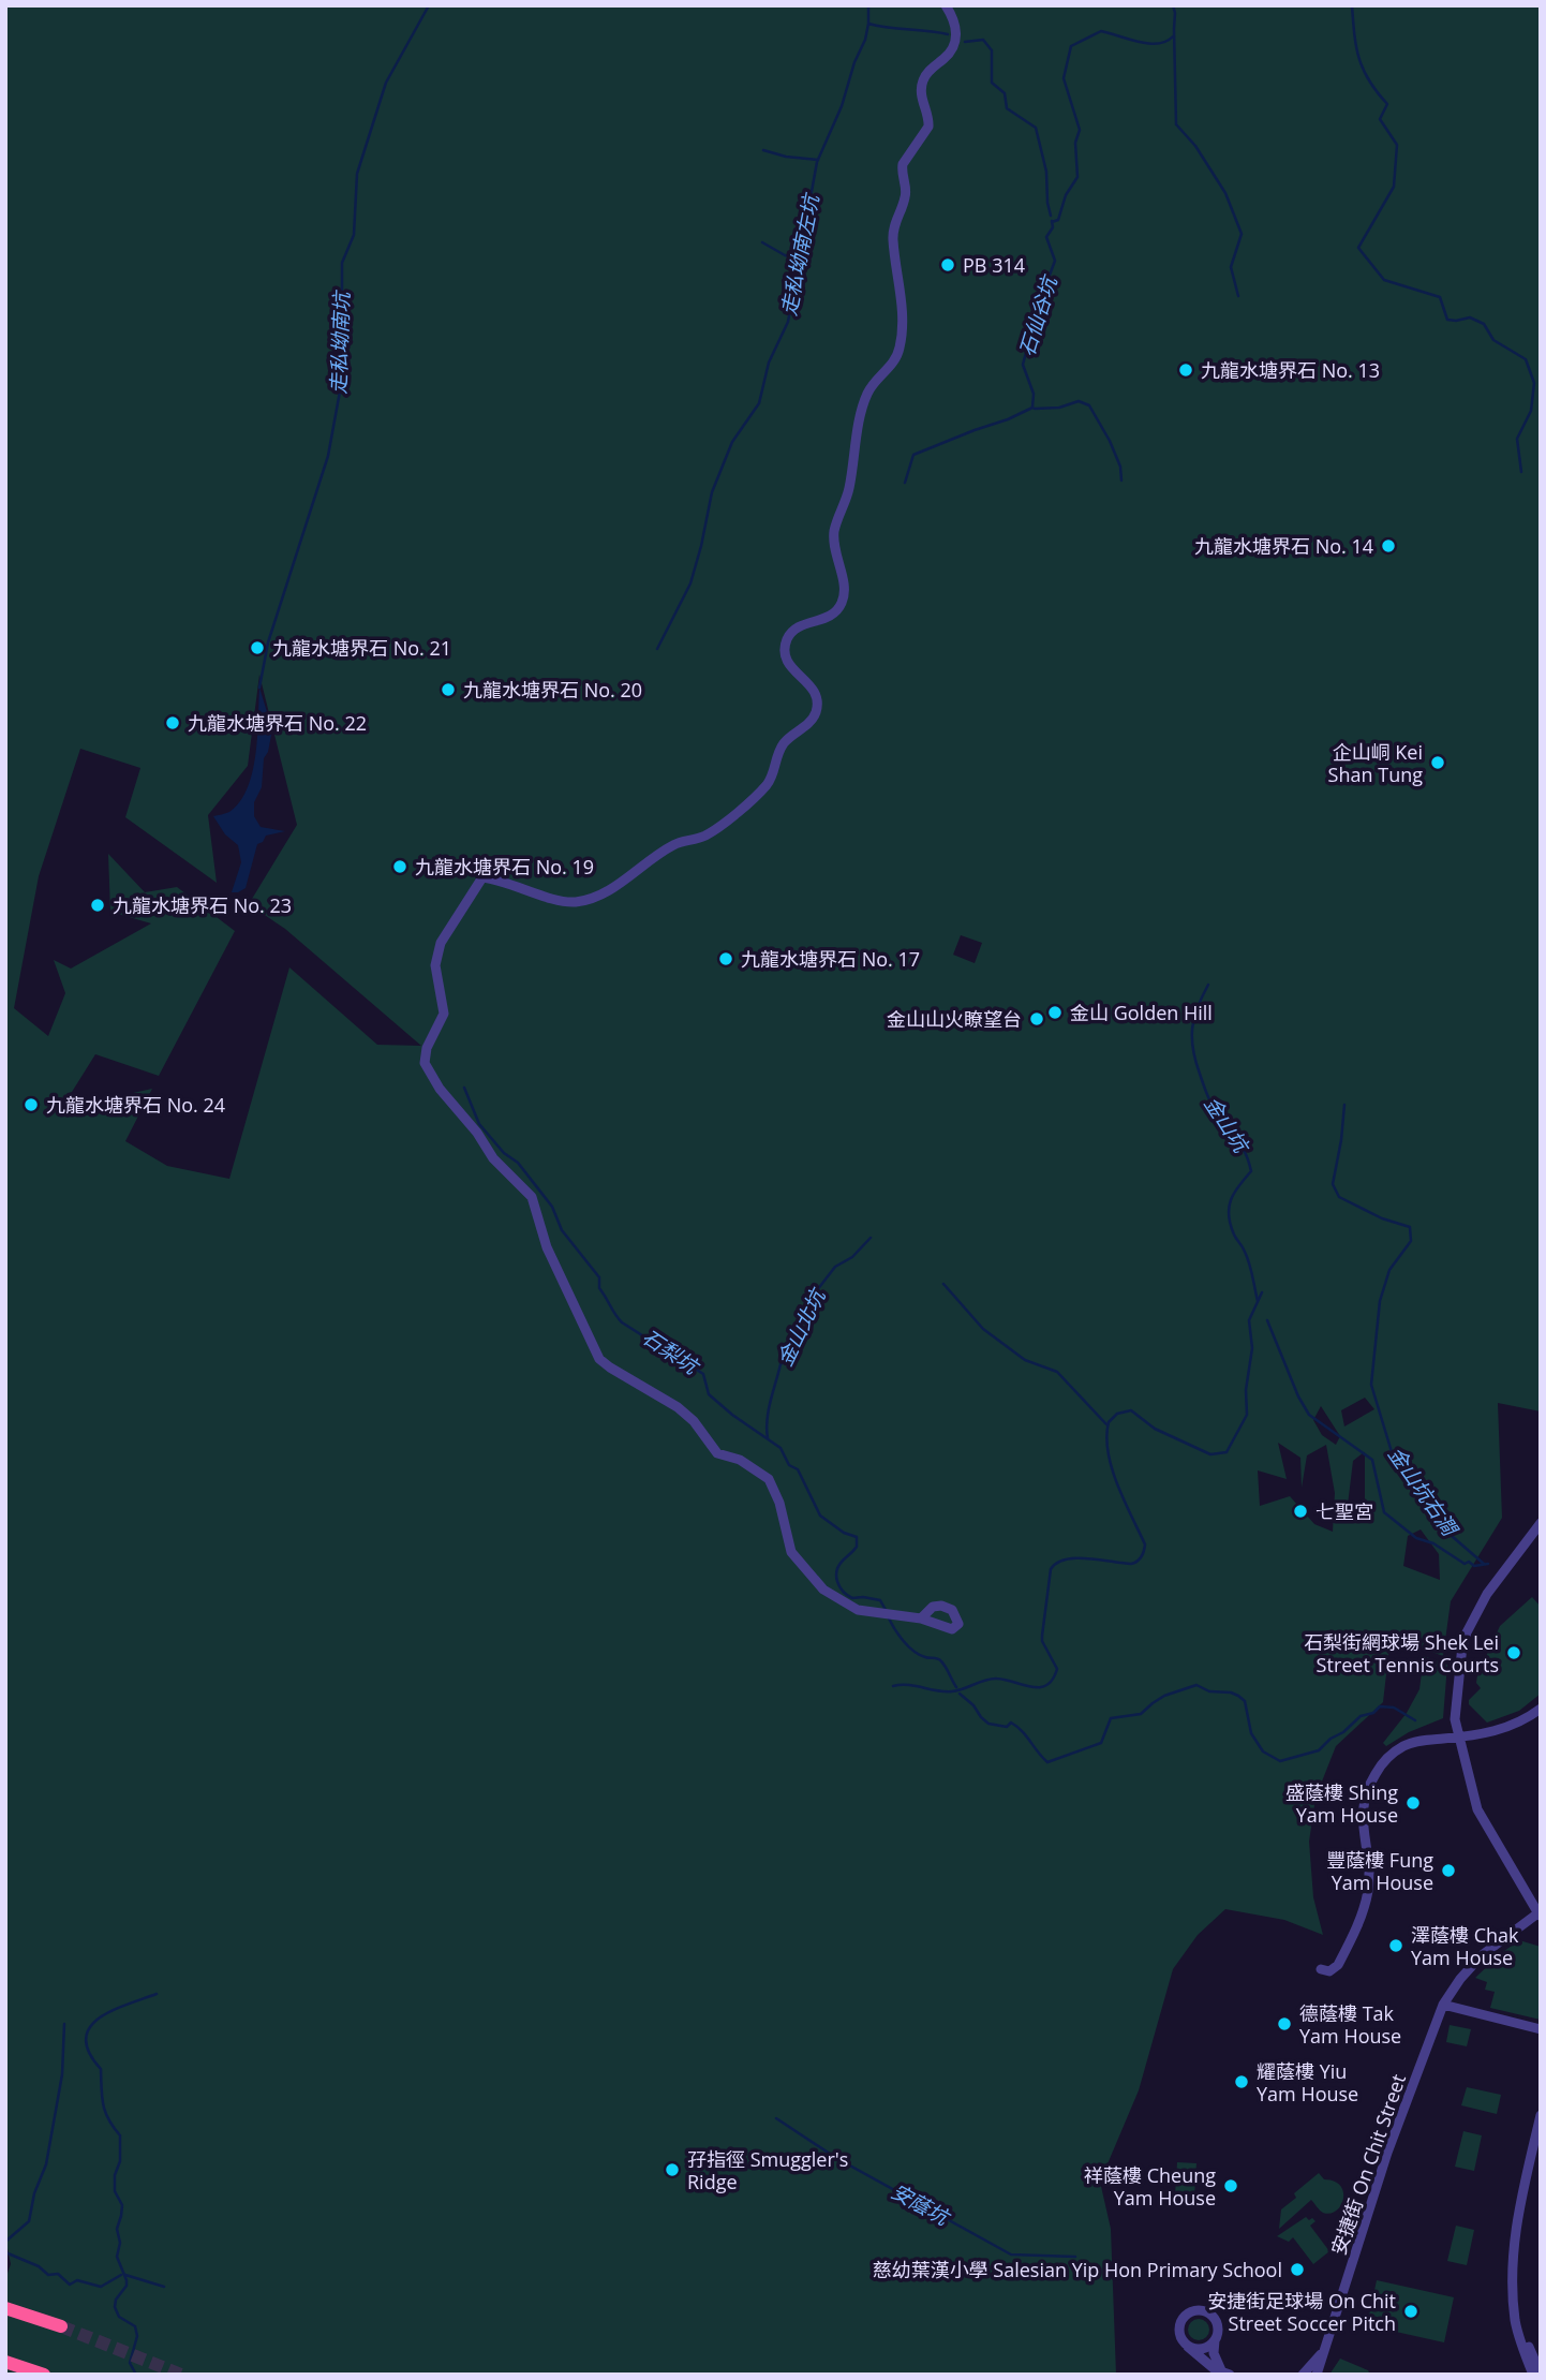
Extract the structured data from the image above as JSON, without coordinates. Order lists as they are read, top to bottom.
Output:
{
  "streets": {
    "street": ["安捷街 On Chit Street"]
  },
  "water": [
    "走私坳南左坑",
    "石仙谷坑",
    "走私坳南坑",
    "金山坑",
    "金山北坑",
    "石梨坑",
    "金山坑右澗",
    "安蔭坑"
  ],
  "places": [
    "PB 314",
    "九龍水塘界石 No. 13",
    "九龍水塘界石 No. 14",
    "九龍水塘界石 No. 21",
    "九龍水塘界石 No. 20",
    "九龍水塘界石 No. 22",
    "企山峒 Kei Shan Tung",
    "九龍水塘界石 No. 19",
    "九龍水塘界石 No. 23",
    "九龍水塘界石 No. 17",
    "金山 Golden Hill",
    "金山山火瞭望台",
    "九龍水塘界石 No. 24",
    "七聖宮",
    "石梨街網球場 Shek Lei Street Tennis Courts",
    "盛蔭樓 Shing Yam House",
    "豐蔭樓 Fung Yam House",
    "澤蔭樓 Chak Yam House",
    "德蔭樓 Tak Yam House",
    "耀蔭樓 Yiu Yam House",
    "孖指徑 Smuggler's Ridge",
    "祥蔭樓 Cheung Yam House",
    "慈幼葉漢小學 Salesian Yip Hon Primary School",
    "安捷街足球場 On Chit Street Soccer Pitch"
  ]
}
